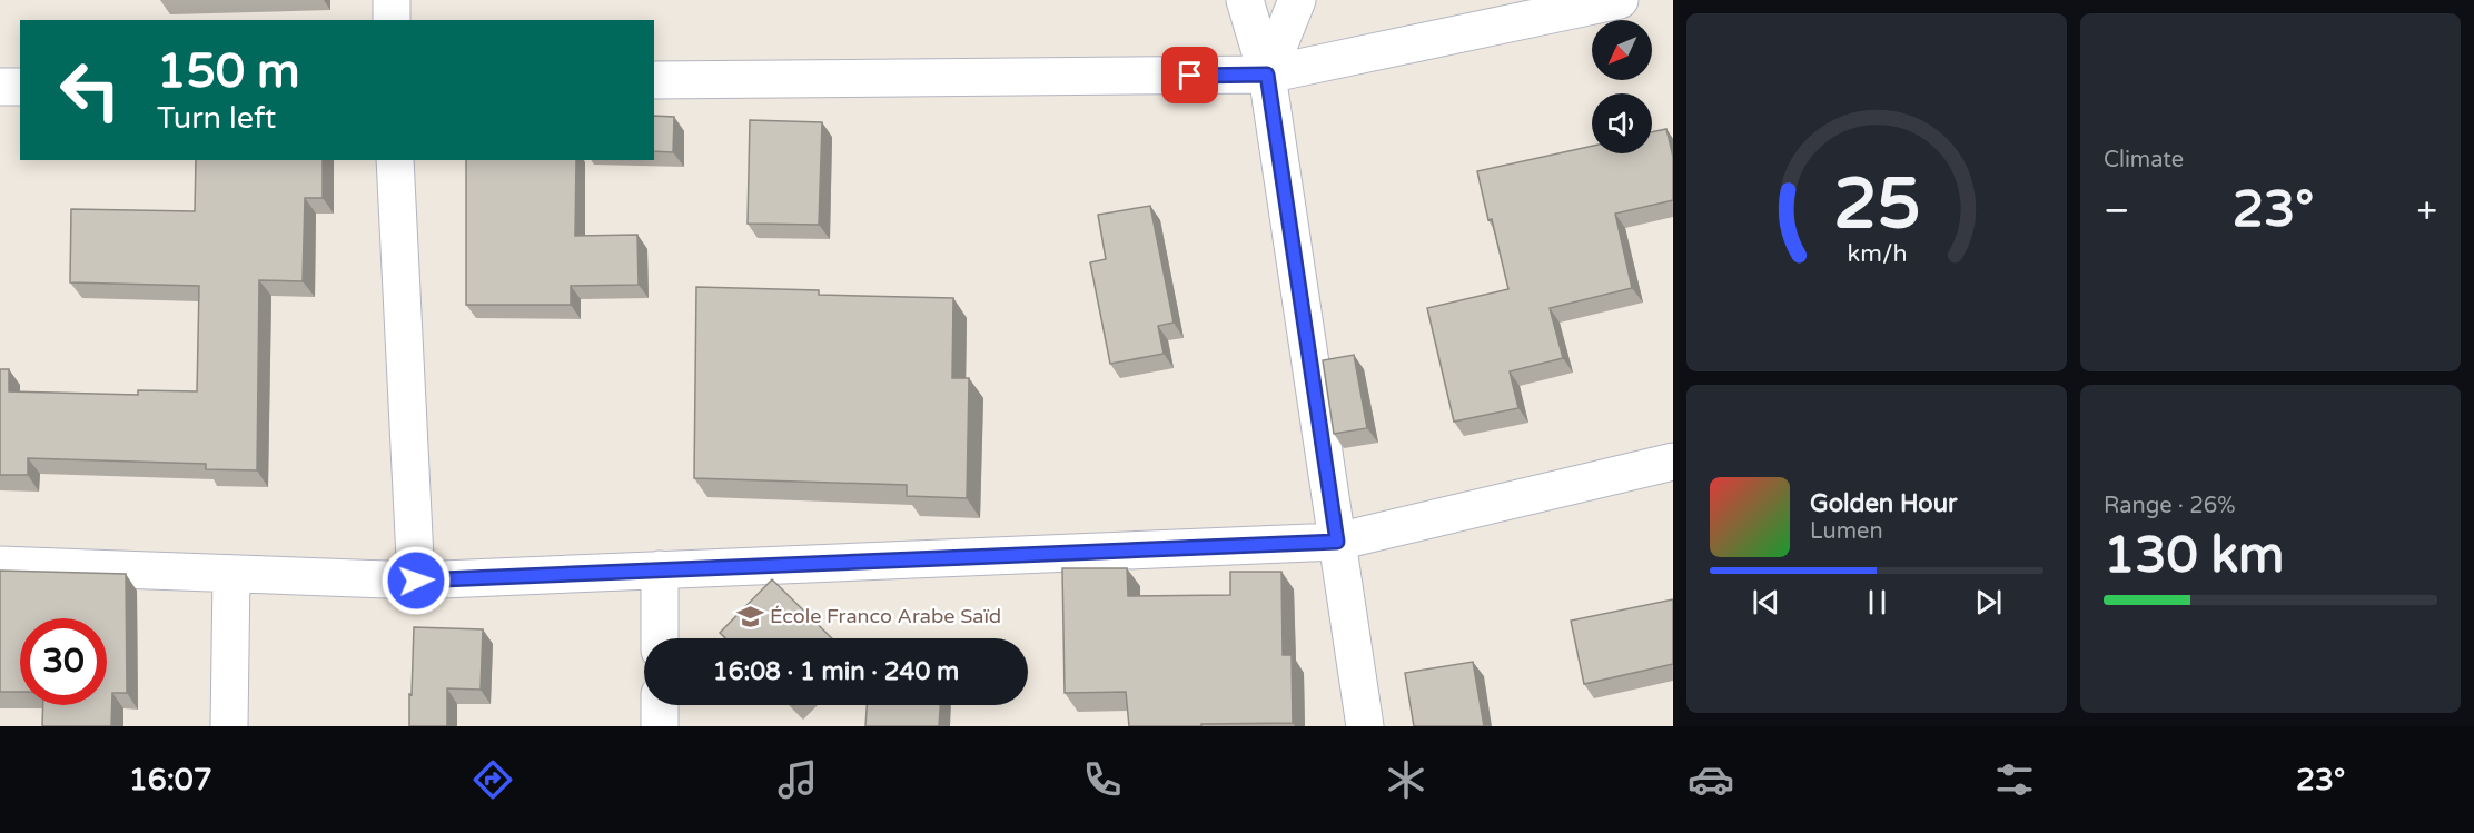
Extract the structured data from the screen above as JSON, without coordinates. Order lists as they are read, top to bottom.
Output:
{
  "places": {
    "school or university": ["École Franco Arabe Saïd"]
  },
  "north": "bottom left",
  "page": {
    "tile": [
      "Climate",
      ["Range · 26%", "130 km"]
    ],
    "turn": ["150 m", "Turn left"],
    "heat": ["−", "23°", "+"],
    "song": ["Golden Hour", "Lumen"],
    "limit": "30",
    "trip": "16:08 · 1 min · 240 m",
    "tabs": ["16:07", "23°"],
    "gauge": ["25", "km/h"]
  }
}
